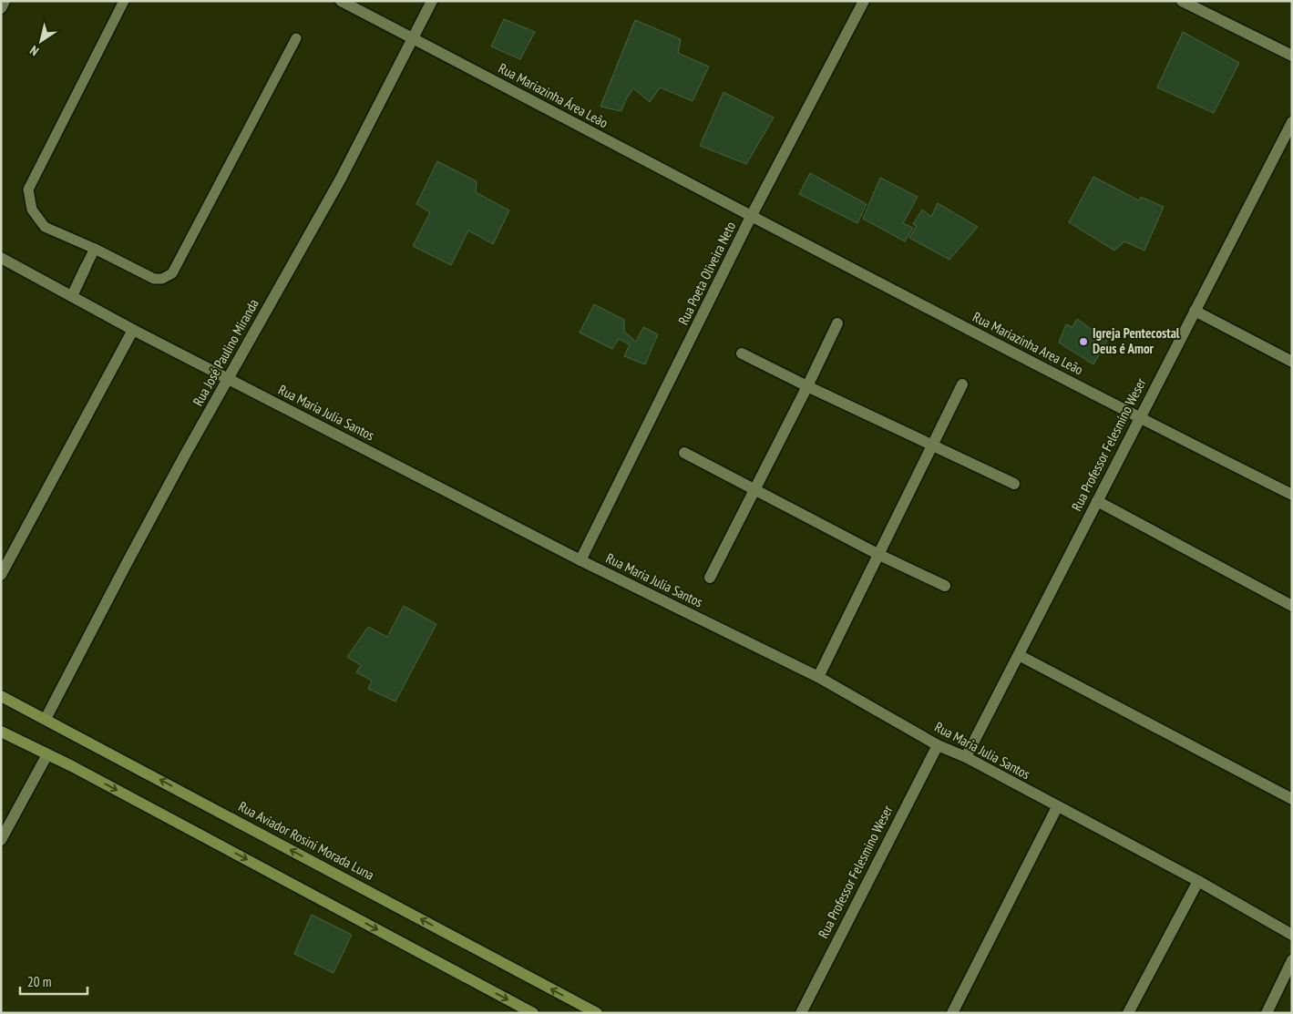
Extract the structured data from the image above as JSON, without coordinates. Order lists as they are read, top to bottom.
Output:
{
  "streets": {
    "street": [
      "Rua Mariazinha Área Leão",
      "Rua Poeta Oliveira Neto",
      "Rua Mariazinha Area Leão",
      "Rua José Paulino Miranda",
      "Rua Maria Julia Santos",
      "Rua Professor Felesmino Weser",
      "Rua Aviador Rosini Morada Luna"
    ]
  },
  "crossings": [
    ["Rua Mariazinha Área Leão", "Rua Poeta Oliveira Neto"],
    ["Rua Mariazinha Área Leão", "Rua Mariazinha Area Leão"],
    ["Rua Mariazinha Área Leão", "Rua José Paulino Miranda"],
    ["Rua Poeta Oliveira Neto", "Rua Mariazinha Area Leão"],
    ["Rua Poeta Oliveira Neto", "Rua Maria Julia Santos"],
    ["Rua Mariazinha Area Leão", "Rua Professor Felesmino Weser"],
    ["Rua José Paulino Miranda", "Rua Maria Julia Santos"],
    ["Rua José Paulino Miranda", "Rua Aviador Rosini Morada Luna"],
    ["Rua Maria Julia Santos", "Rua Professor Felesmino Weser"]
  ],
  "places": ["Igreja Pentecostal Deus é Amor"],
  "scale_bar": "20 m",
  "north": "bottom left"
}
